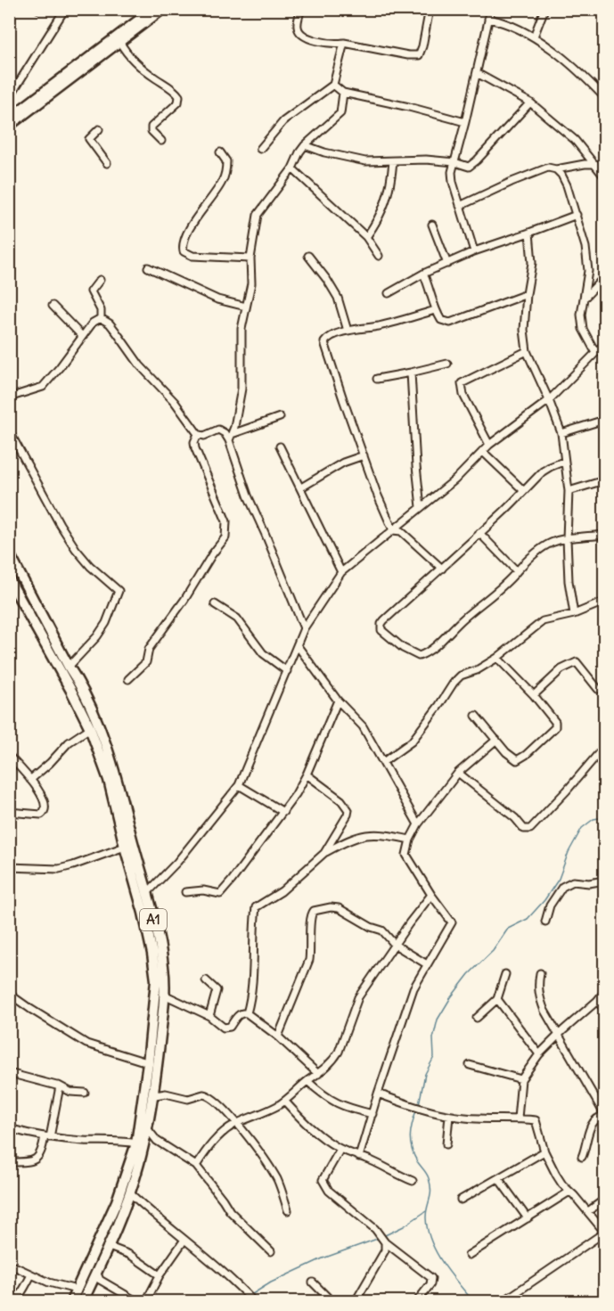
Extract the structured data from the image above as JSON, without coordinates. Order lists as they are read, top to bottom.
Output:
{
  "streets": {
    "highway": ["A1"]
  }
}
